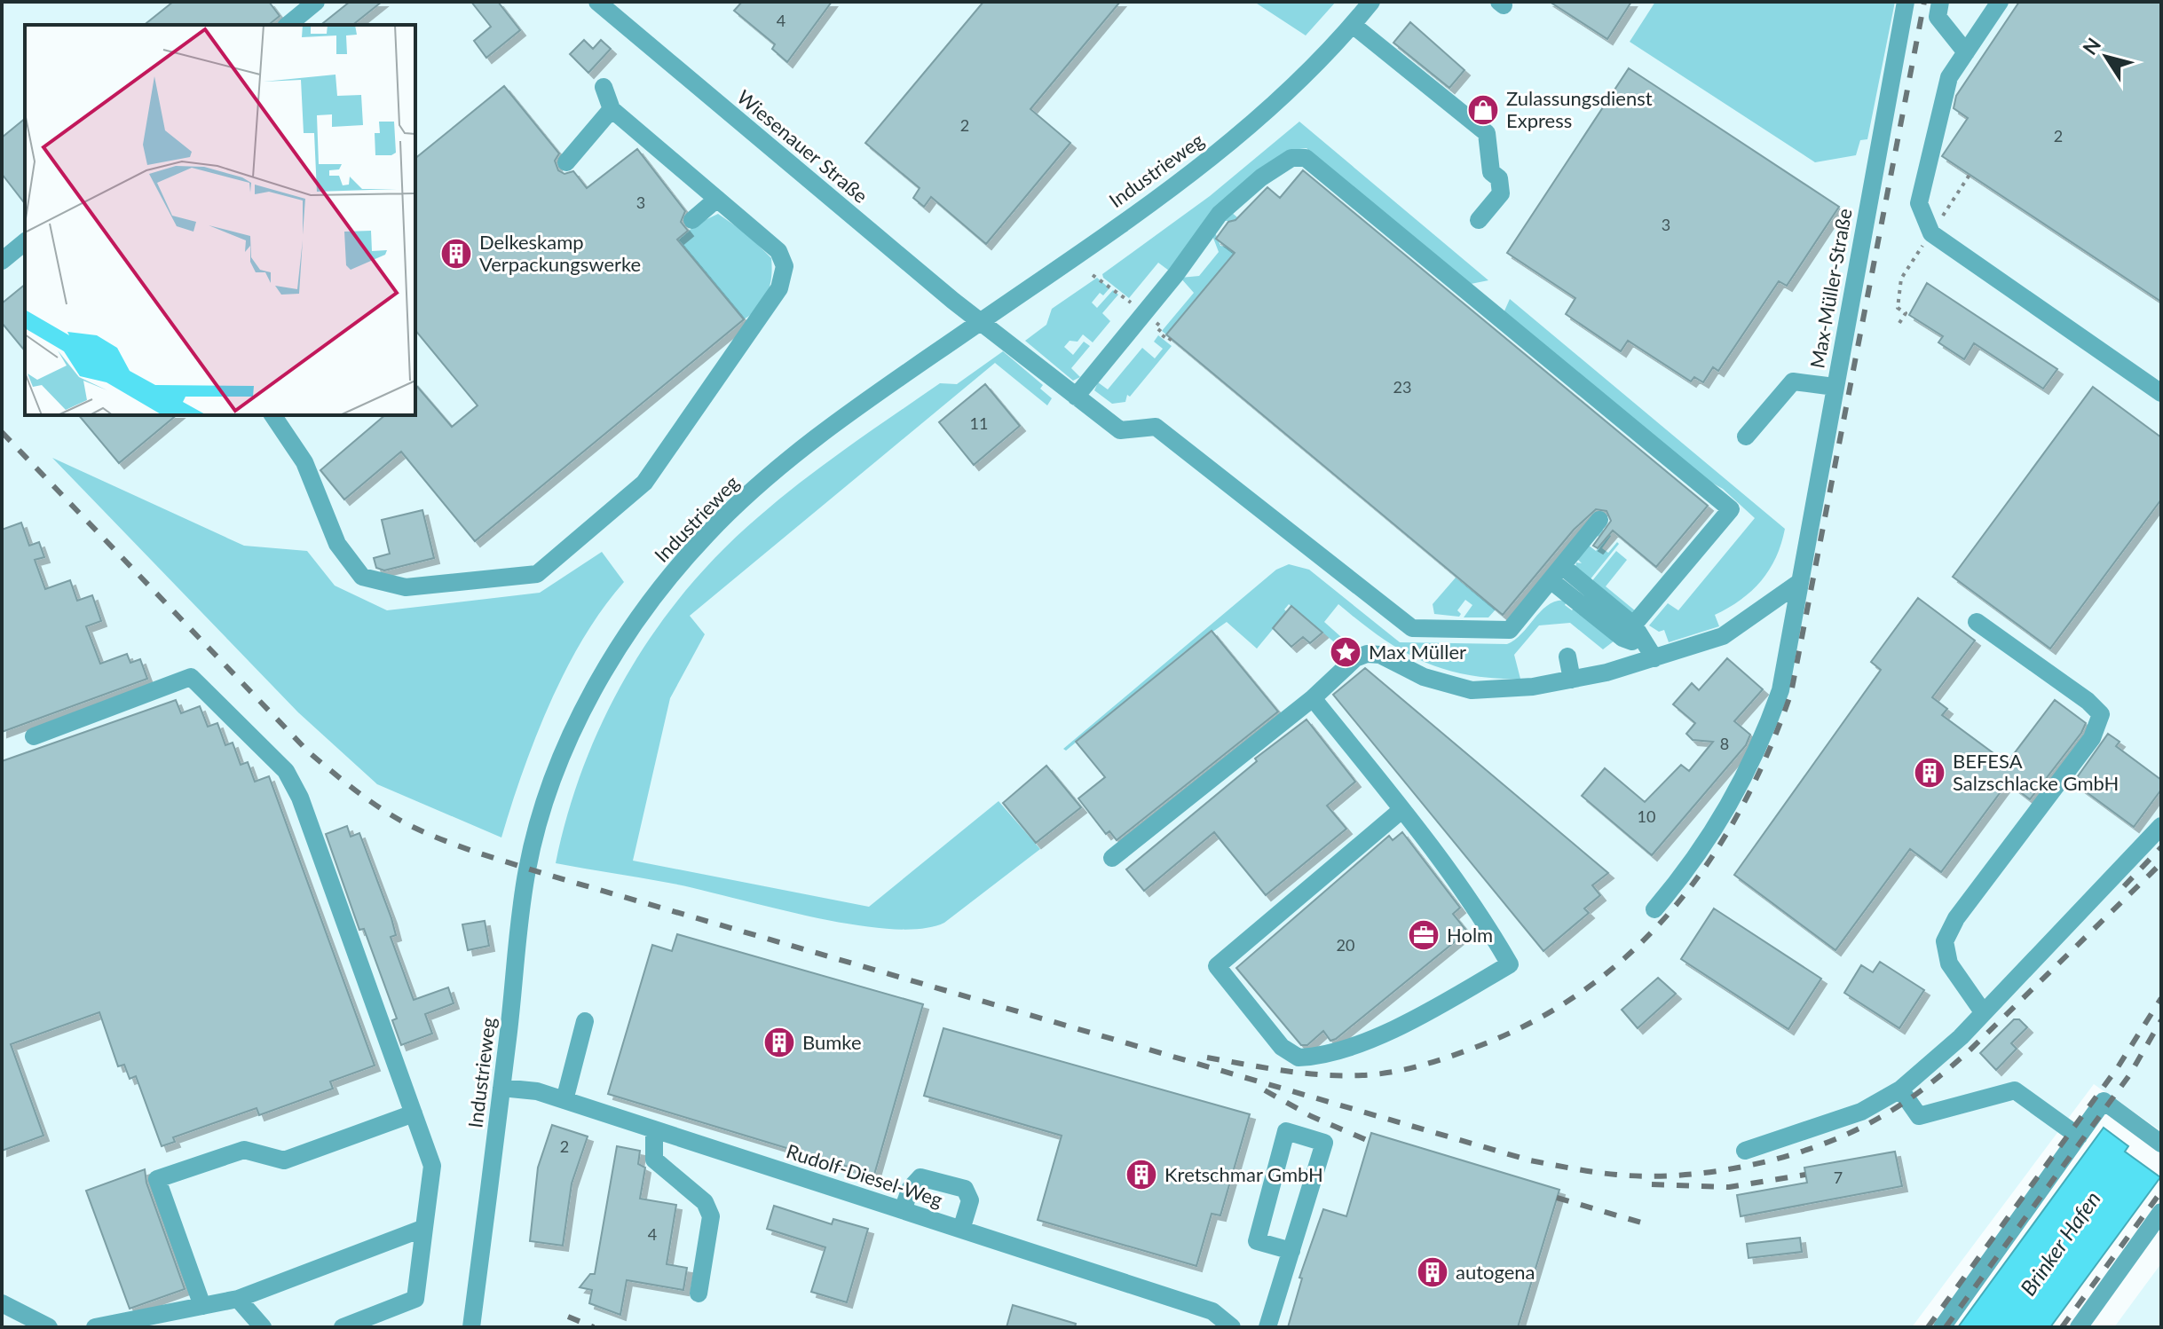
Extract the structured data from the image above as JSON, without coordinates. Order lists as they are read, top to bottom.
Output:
{
  "streets": {
    "street": [
      "Wiesenauer Straße",
      "Industrieweg",
      "Max-Müller-Straße",
      "Rudolf-Diesel-Weg"
    ]
  },
  "crossings": [
    ["Wiesenauer Straße", "Industrieweg"],
    ["Industrieweg", "Rudolf-Diesel-Weg"]
  ],
  "water": ["Brinker Hafen"],
  "places": {
    "shop": ["Zulassungsdienst Express"],
    "building": [
      "Delkeskamp Verpackungswerke",
      "BEFESA Salzschlacke GmbH",
      "Bumke",
      "Kretschmar GmbH",
      "autogena"
    ],
    "place": ["Max Müller"],
    "office": ["Holm"]
  },
  "house_numbers": [
    "4",
    "2",
    "2",
    "3",
    "3",
    "23",
    "11",
    "8",
    "10",
    "20",
    "2",
    "7",
    "4"
  ],
  "north": "top left"
}
